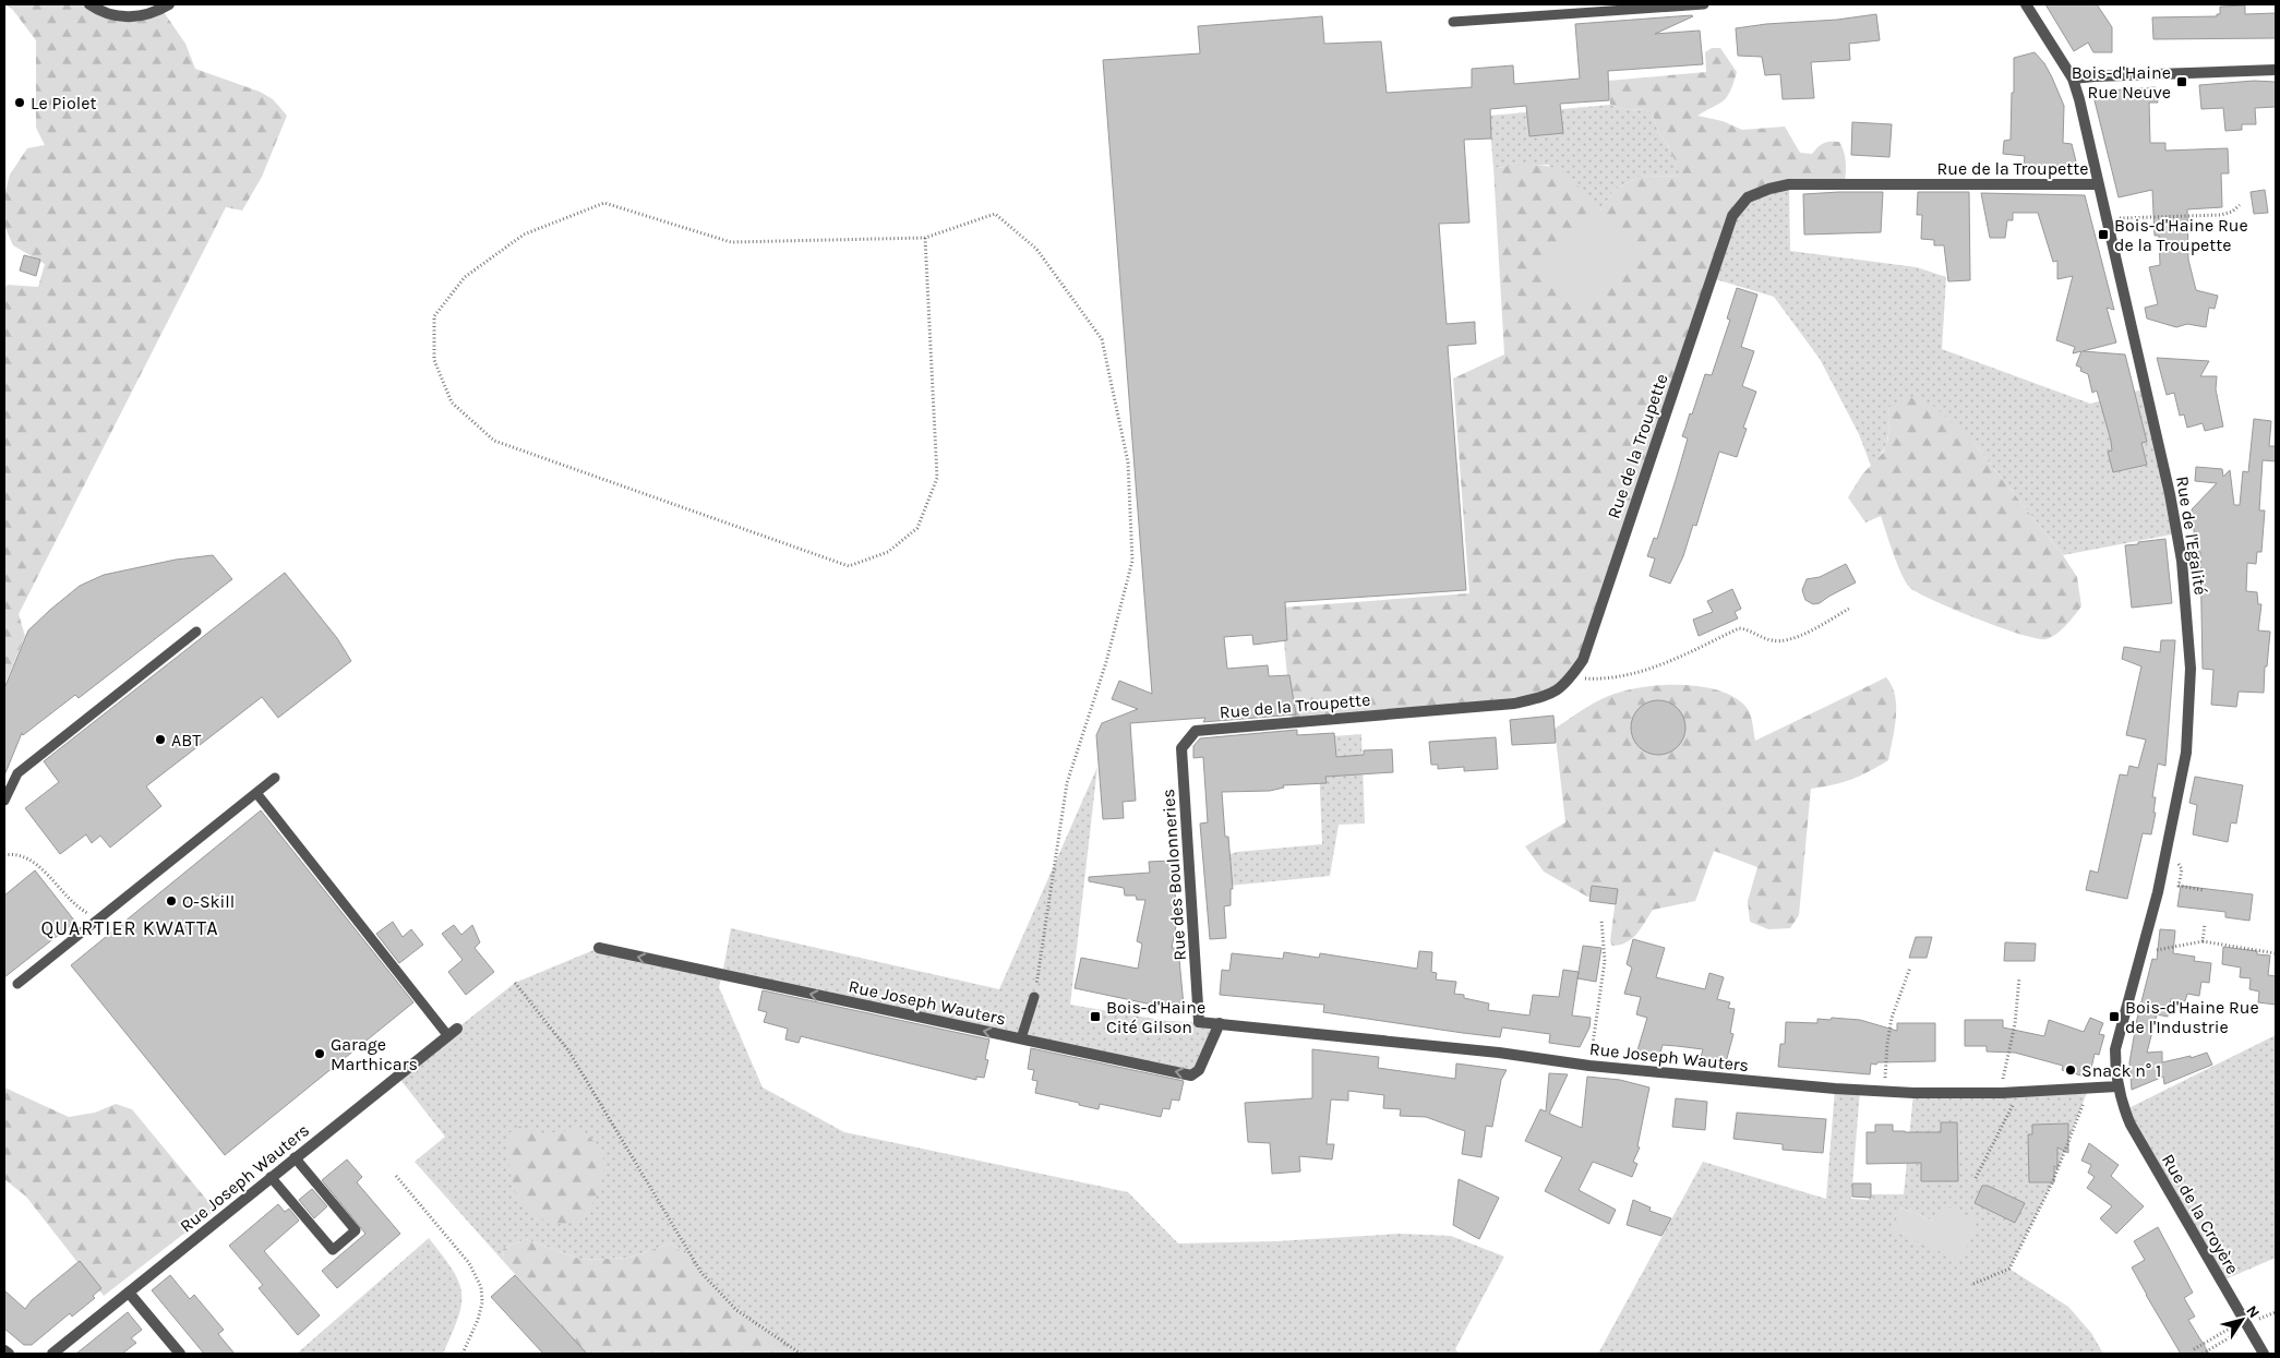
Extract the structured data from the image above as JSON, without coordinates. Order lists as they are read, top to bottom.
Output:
{
  "streets": {
    "street": [
      "Rue de la Troupette",
      "Rue de l'Egalité",
      "Rue des Boulonneries",
      "Rue Joseph Wauters",
      "Rue de la Croyère"
    ]
  },
  "crossings": [
    ["Rue de la Troupette", "Rue de l'Egalité"],
    ["Rue de la Troupette", "Rue des Boulonneries"],
    ["Rue de l'Egalité", "Rue Joseph Wauters"],
    ["Rue de l'Egalité", "Rue de la Croyère"],
    ["Rue des Boulonneries", "Rue Joseph Wauters"],
    ["Rue Joseph Wauters", "Rue de la Croyère"]
  ],
  "districts": ["QUARTIER KWATTA"],
  "places": {
    "transit": [
      "Bois-d'Haine Rue Neuve",
      "Bois-d'Haine Rue de la Troupette",
      "Bois-d'Haine Cité Gilson",
      "Bois-d'Haine Rue de l'Industrie"
    ],
    "other": [
      "Le Piolet",
      "ABT",
      "O-Skill",
      "Garage Marthicars",
      "Snack n° 1"
    ]
  },
  "north": "top right"
}
